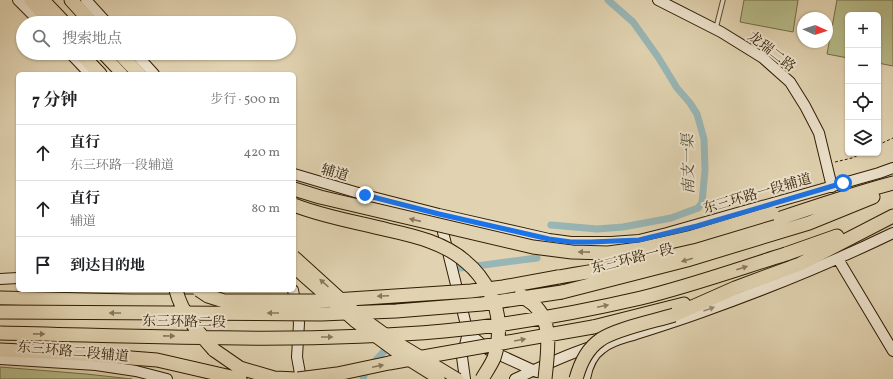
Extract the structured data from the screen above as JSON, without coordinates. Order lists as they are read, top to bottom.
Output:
{
  "streets": {
    "highway": ["东三环路一段", "东三环路二段"],
    "main road": [
      "龙瑞二路",
      "辅道",
      "东三环路一段辅道",
      "东三环路二段辅道"
    ]
  },
  "crossings": [
    ["龙瑞二路", "东三环路一段辅道"],
    ["辅道", "东三环路一段辅道"],
    ["东三环路一段", "东三环路二段"]
  ],
  "water": ["南支一渠"],
  "north": "right",
  "page": {
    "map_buttons": ["+", "−"],
    "search": "搜索地点",
    "heading": ["7 分钟", "步行 · 500 m"],
    "list": [
      ["直行", "东三环路一段辅道", "420 m"],
      ["直行", "辅道", "80 m"],
      "到达目的地"
    ]
  }
}
